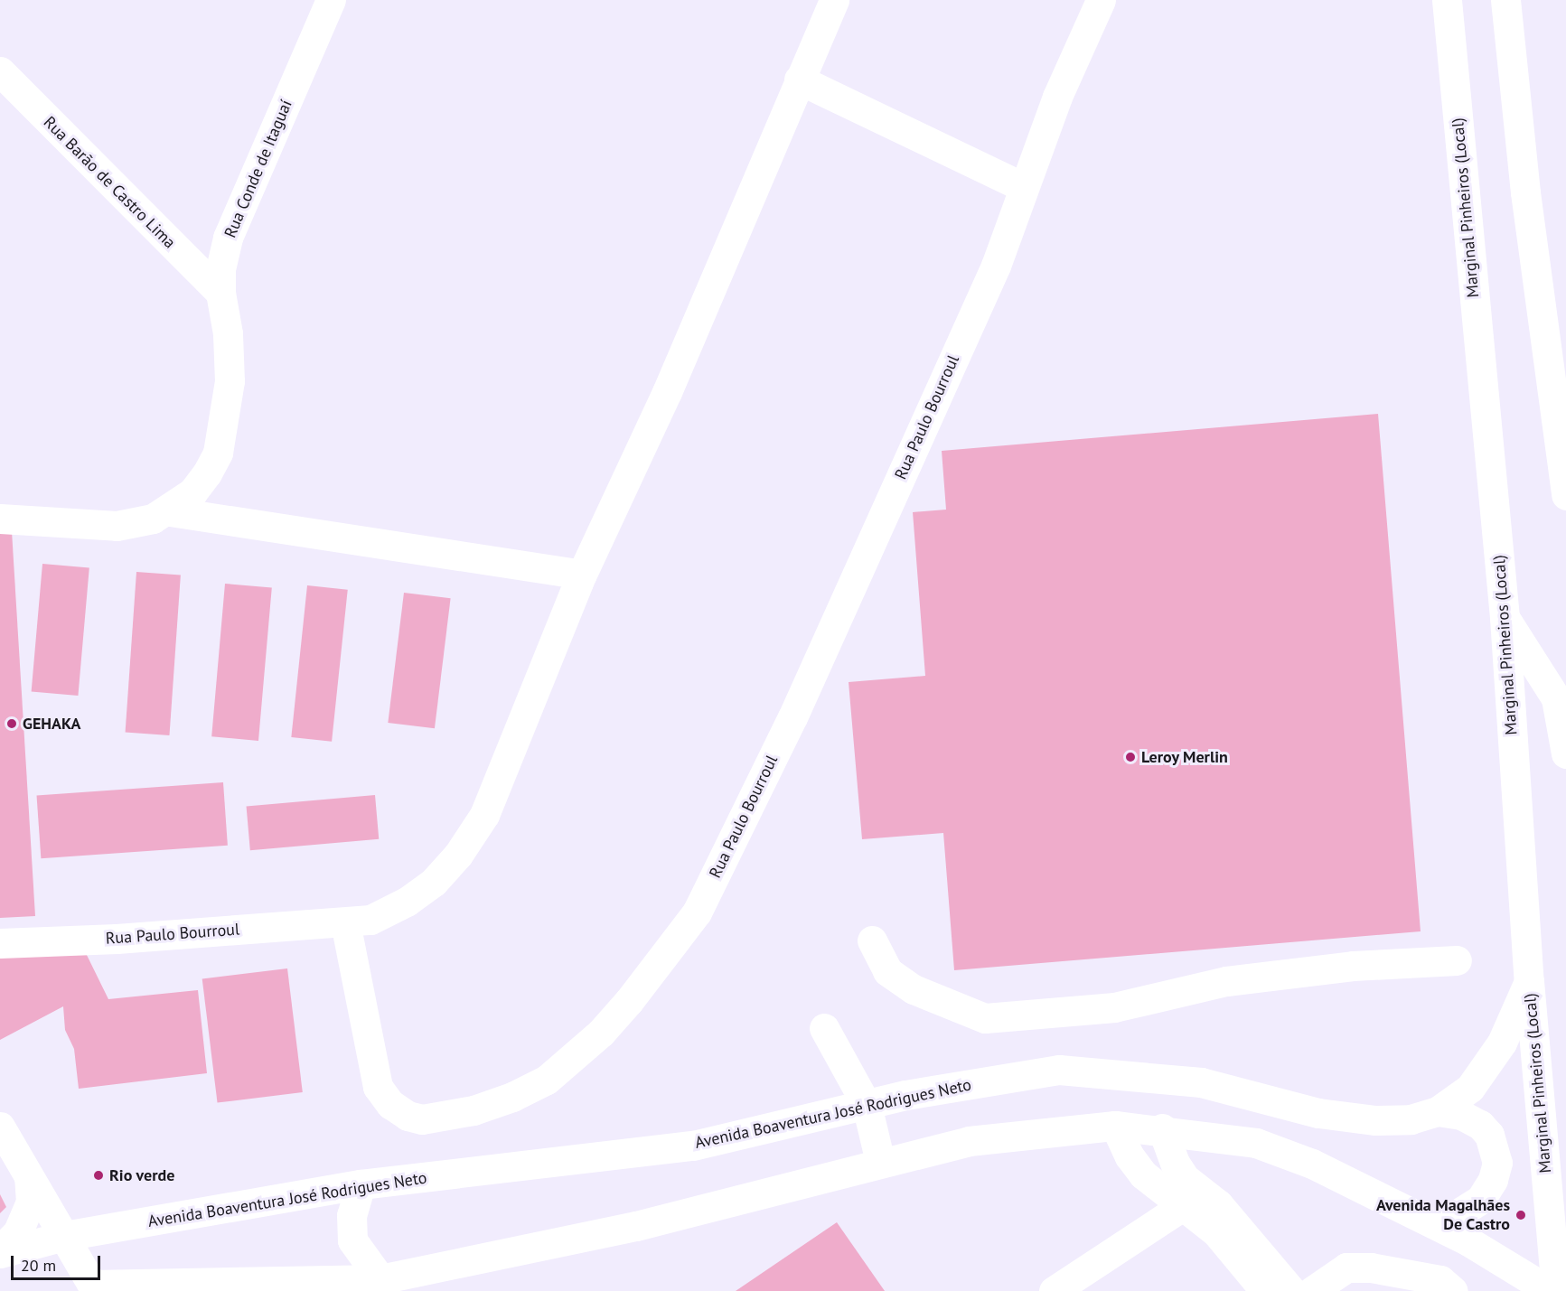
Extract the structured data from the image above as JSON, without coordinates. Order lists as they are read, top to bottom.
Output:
{
  "streets": {
    "main road": [
      "Rua Conde de Itaguaí",
      "Rua Barão de Castro Lima",
      "Marginal Pinheiros (Local)",
      "Rua Paulo Bourroul",
      "Avenida Boaventura José Rodrigues Neto"
    ]
  },
  "crossings": [
    ["Rua Conde de Itaguaí", "Rua Barão de Castro Lima"],
    ["Marginal Pinheiros (Local)", "Avenida Boaventura José Rodrigues Neto"]
  ],
  "places": [
    "GEHAKA",
    "Leroy Merlin",
    "Rio verde",
    "Avenida Magalhães De Castro"
  ],
  "scale_bar": "20 m"
}
